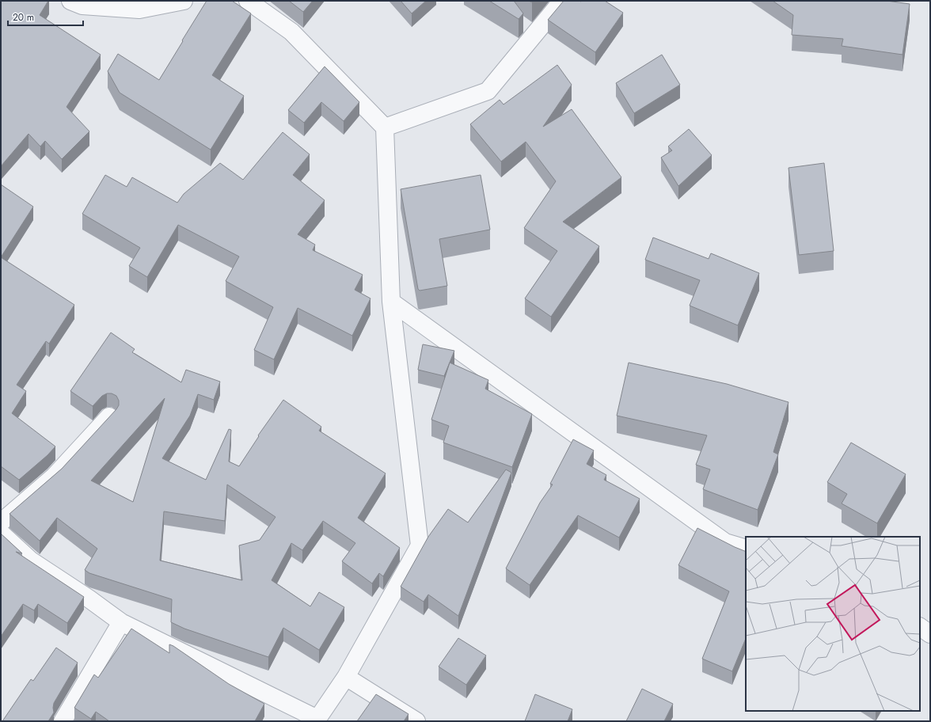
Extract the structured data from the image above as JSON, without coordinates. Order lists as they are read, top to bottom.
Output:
{
  "scale_bar": "20 m"
}
